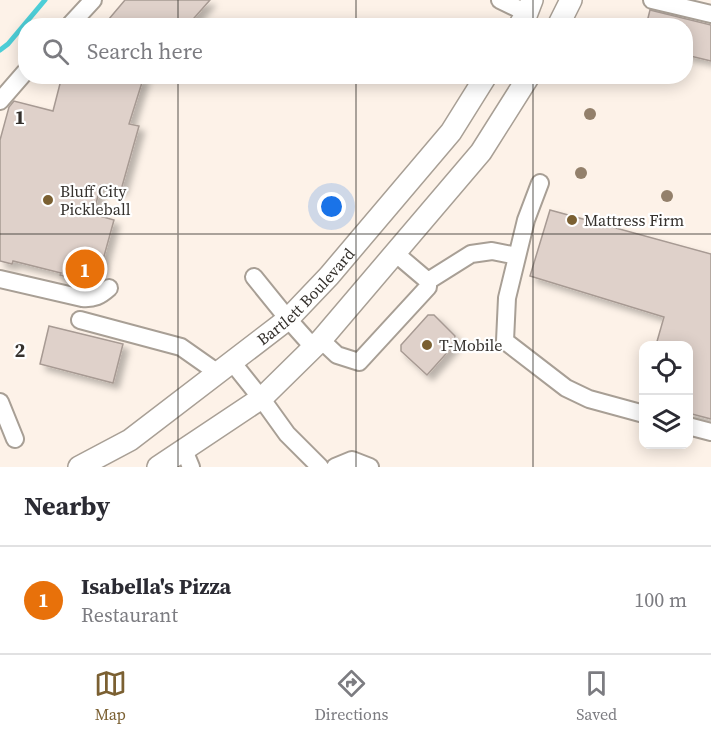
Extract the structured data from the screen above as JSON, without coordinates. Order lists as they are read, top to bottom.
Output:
{
  "streets": {
    "main road": ["Bartlett Boulevard"]
  },
  "places": ["Bluff City Pickleball", "Mattress Firm", "T-Mobile"],
  "page": {
    "search": "Search here",
    "pins": "1",
    "heading": "Nearby",
    "list": [
      {
        "mark": "1",
        "name": "Isabella's Pizza",
        "note": "Restaurant",
        "value": "100 m"
      }
    ],
    "nav": ["Map", "Directions", "Saved"]
  },
  "grid": {
    "rows": ["1", "2"]
  }
}
